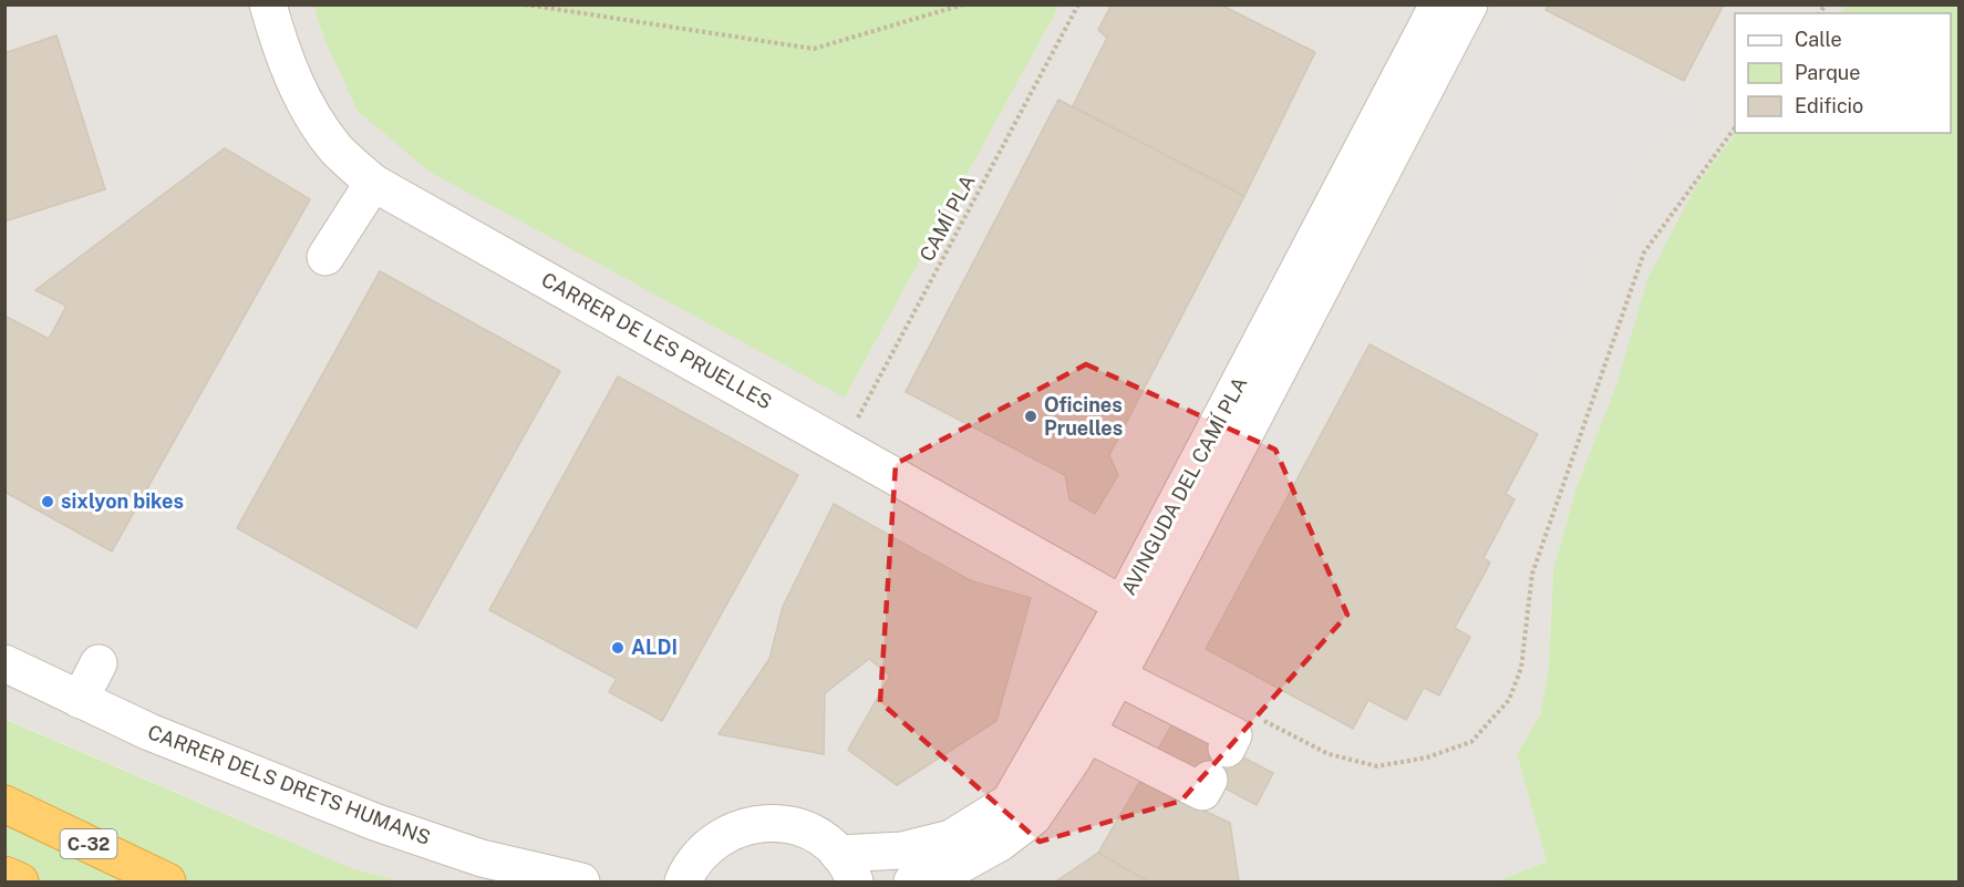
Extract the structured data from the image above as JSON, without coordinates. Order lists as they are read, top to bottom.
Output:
{
  "streets": {
    "highway": ["C-32"],
    "street": ["CARRER DE LES PRUELLES", "AVINGUDA DEL CAMÍ PLA", "CARRER DELS DRETS HUMANS"],
    "path": ["CAMÍ PLA"]
  },
  "crossings": [
    ["CAMÍ PLA", "CARRER DE LES PRUELLES"],
    ["CARRER DE LES PRUELLES", "AVINGUDA DEL CAMÍ PLA"]
  ],
  "places": ["Oficines Pruelles", "sixlyon bikes", "ALDI"],
  "legend": ["Calle", "Parque", "Edificio"]
}
